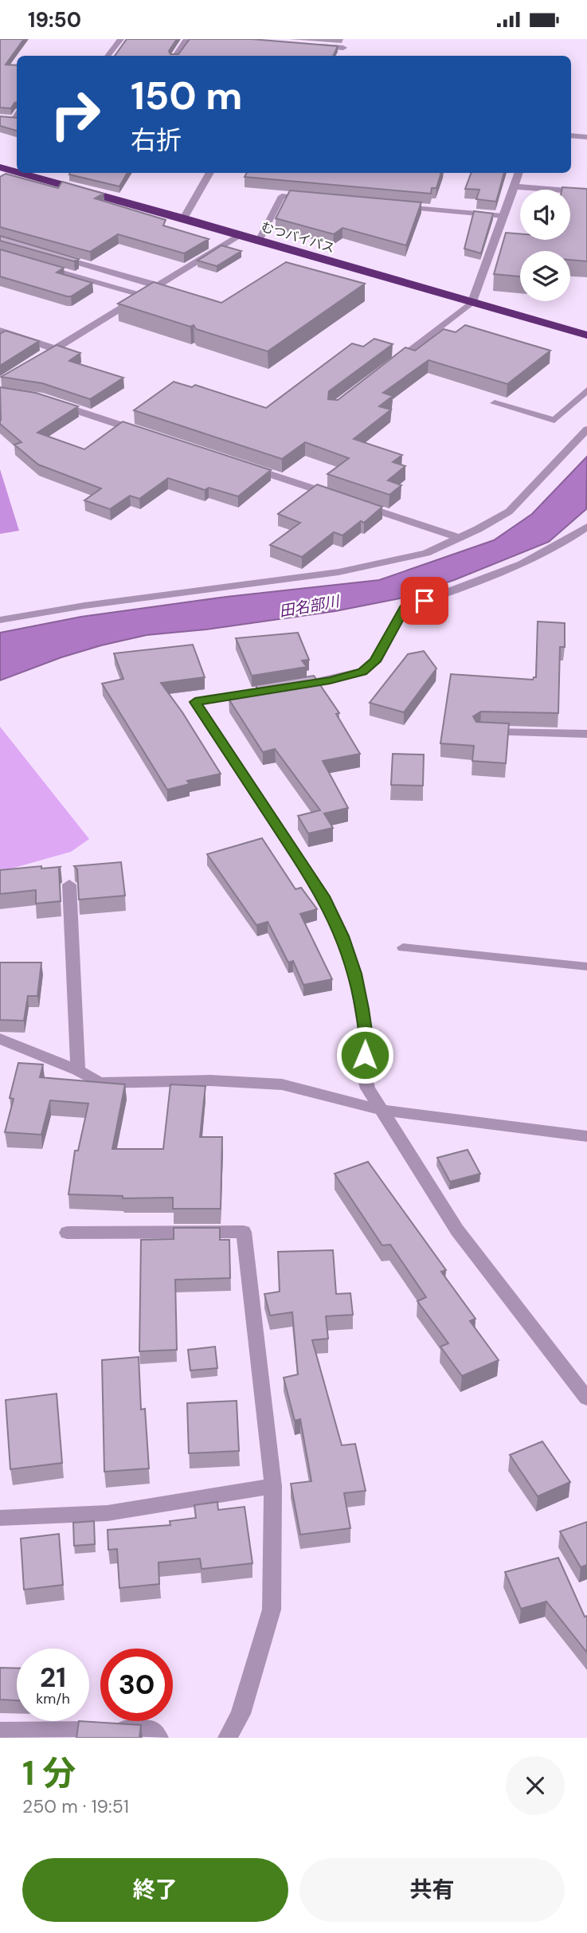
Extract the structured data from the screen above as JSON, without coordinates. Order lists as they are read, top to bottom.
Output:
{
  "streets": {
    "highway": ["むつバイパス"]
  },
  "water": ["田名部川"],
  "page": {
    "status": "19:50",
    "turn": ["150 m", "右折"],
    "speed": "21 km/h",
    "limit": "30",
    "heading": ["1 分", "250 m · 19:51"],
    "buttons": ["終了", "共有"]
  }
}
